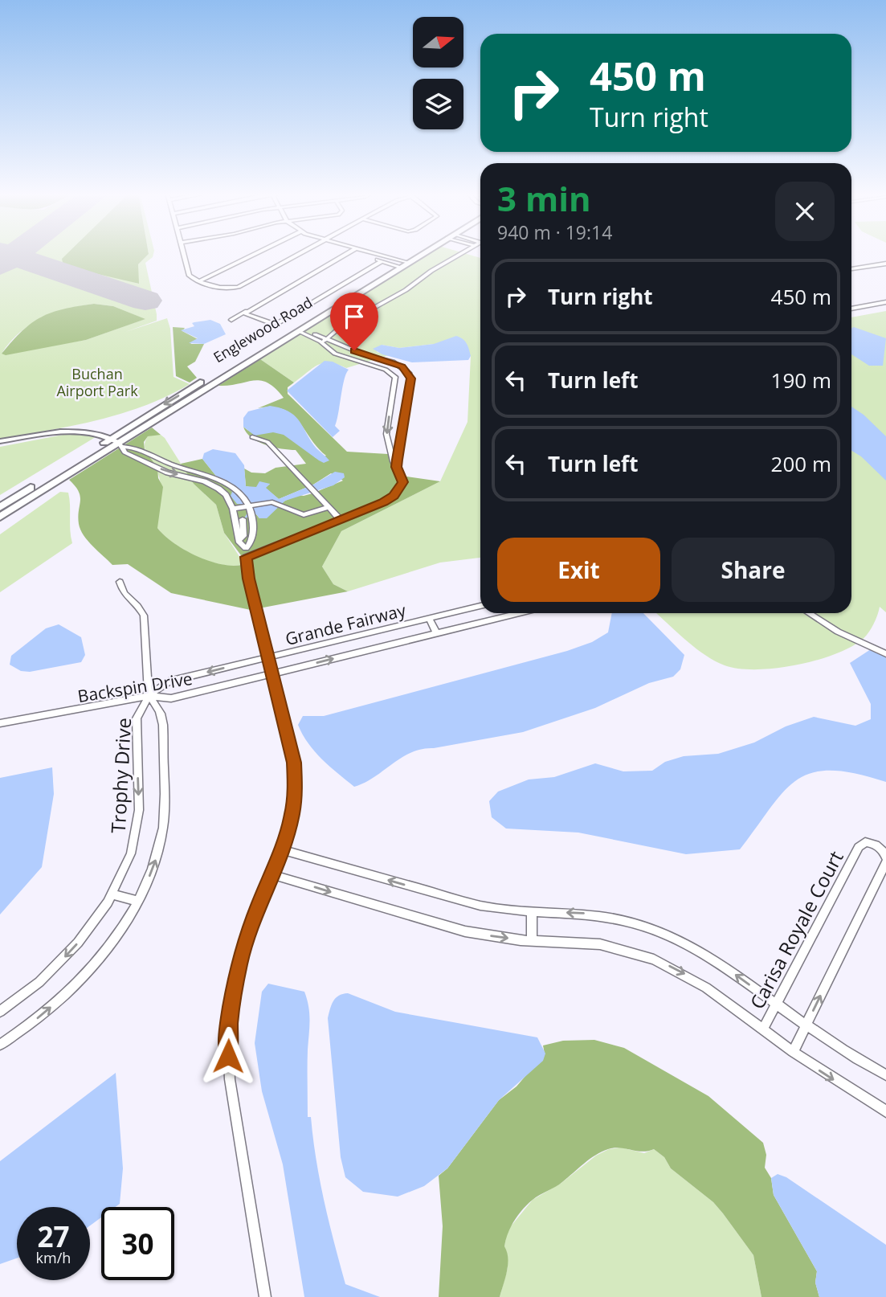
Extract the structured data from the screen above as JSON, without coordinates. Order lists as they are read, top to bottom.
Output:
{
  "streets": {
    "main road": ["Englewood Road"],
    "street": [
      "Grande Fairway",
      "Backspin Drive",
      "Trophy Drive",
      "Carisa Royale Court"
    ]
  },
  "crossings": [
    ["Grande Fairway", "Backspin Drive"],
    ["Grande Fairway", "Trophy Drive"],
    ["Backspin Drive", "Trophy Drive"]
  ],
  "parks": ["Buchan Airport Park"],
  "north": "right",
  "page": {
    "turn": ["450 m", "Turn right"],
    "heading": ["3 min", "940 m · 19:14"],
    "list": [
      {
        "name": "Turn right",
        "value": "450 m"
      },
      {
        "name": "Turn left",
        "value": "190 m"
      },
      {
        "name": "Turn left",
        "value": "200 m"
      }
    ],
    "buttons": ["Exit", "Share"],
    "speed": "27 km/h",
    "limit": "30"
  }
}
